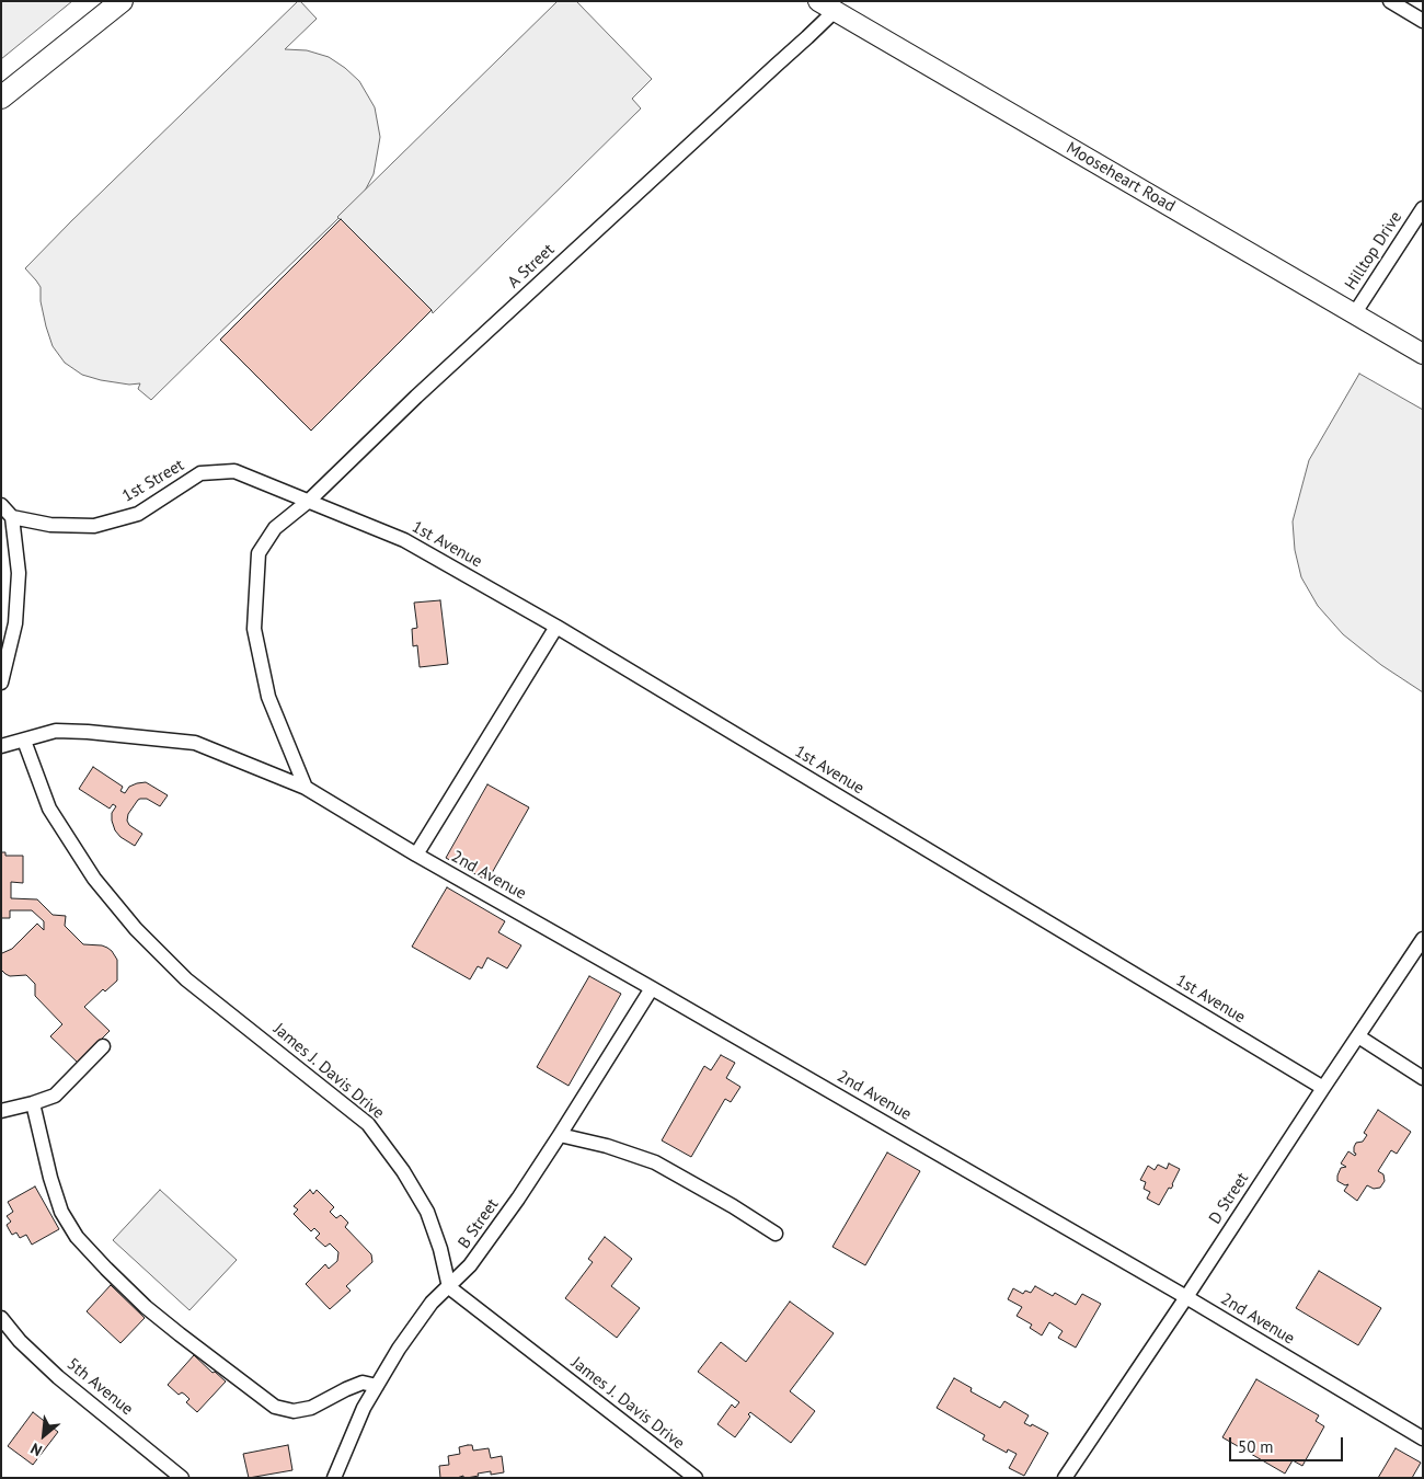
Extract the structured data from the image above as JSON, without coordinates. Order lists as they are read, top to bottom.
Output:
{
  "streets": {
    "main road": ["Mooseheart Road"],
    "street": [
      "Hilltop Drive",
      "A Street",
      "1st Street",
      "1st Avenue",
      "2nd Avenue",
      "James J. Davis Drive",
      "D Street",
      "B Street",
      "5th Avenue"
    ]
  },
  "crossings": [
    ["Mooseheart Road", "Hilltop Drive"],
    ["Mooseheart Road", "A Street"],
    ["A Street", "1st Street"],
    ["A Street", "1st Avenue"],
    ["A Street", "2nd Avenue"],
    ["1st Street", "1st Avenue"],
    ["1st Avenue", "D Street"],
    ["2nd Avenue", "James J. Davis Drive"],
    ["2nd Avenue", "D Street"],
    ["2nd Avenue", "B Street"],
    ["James J. Davis Drive", "B Street"]
  ],
  "scale_bar": "50 m",
  "north": "bottom left"
}
